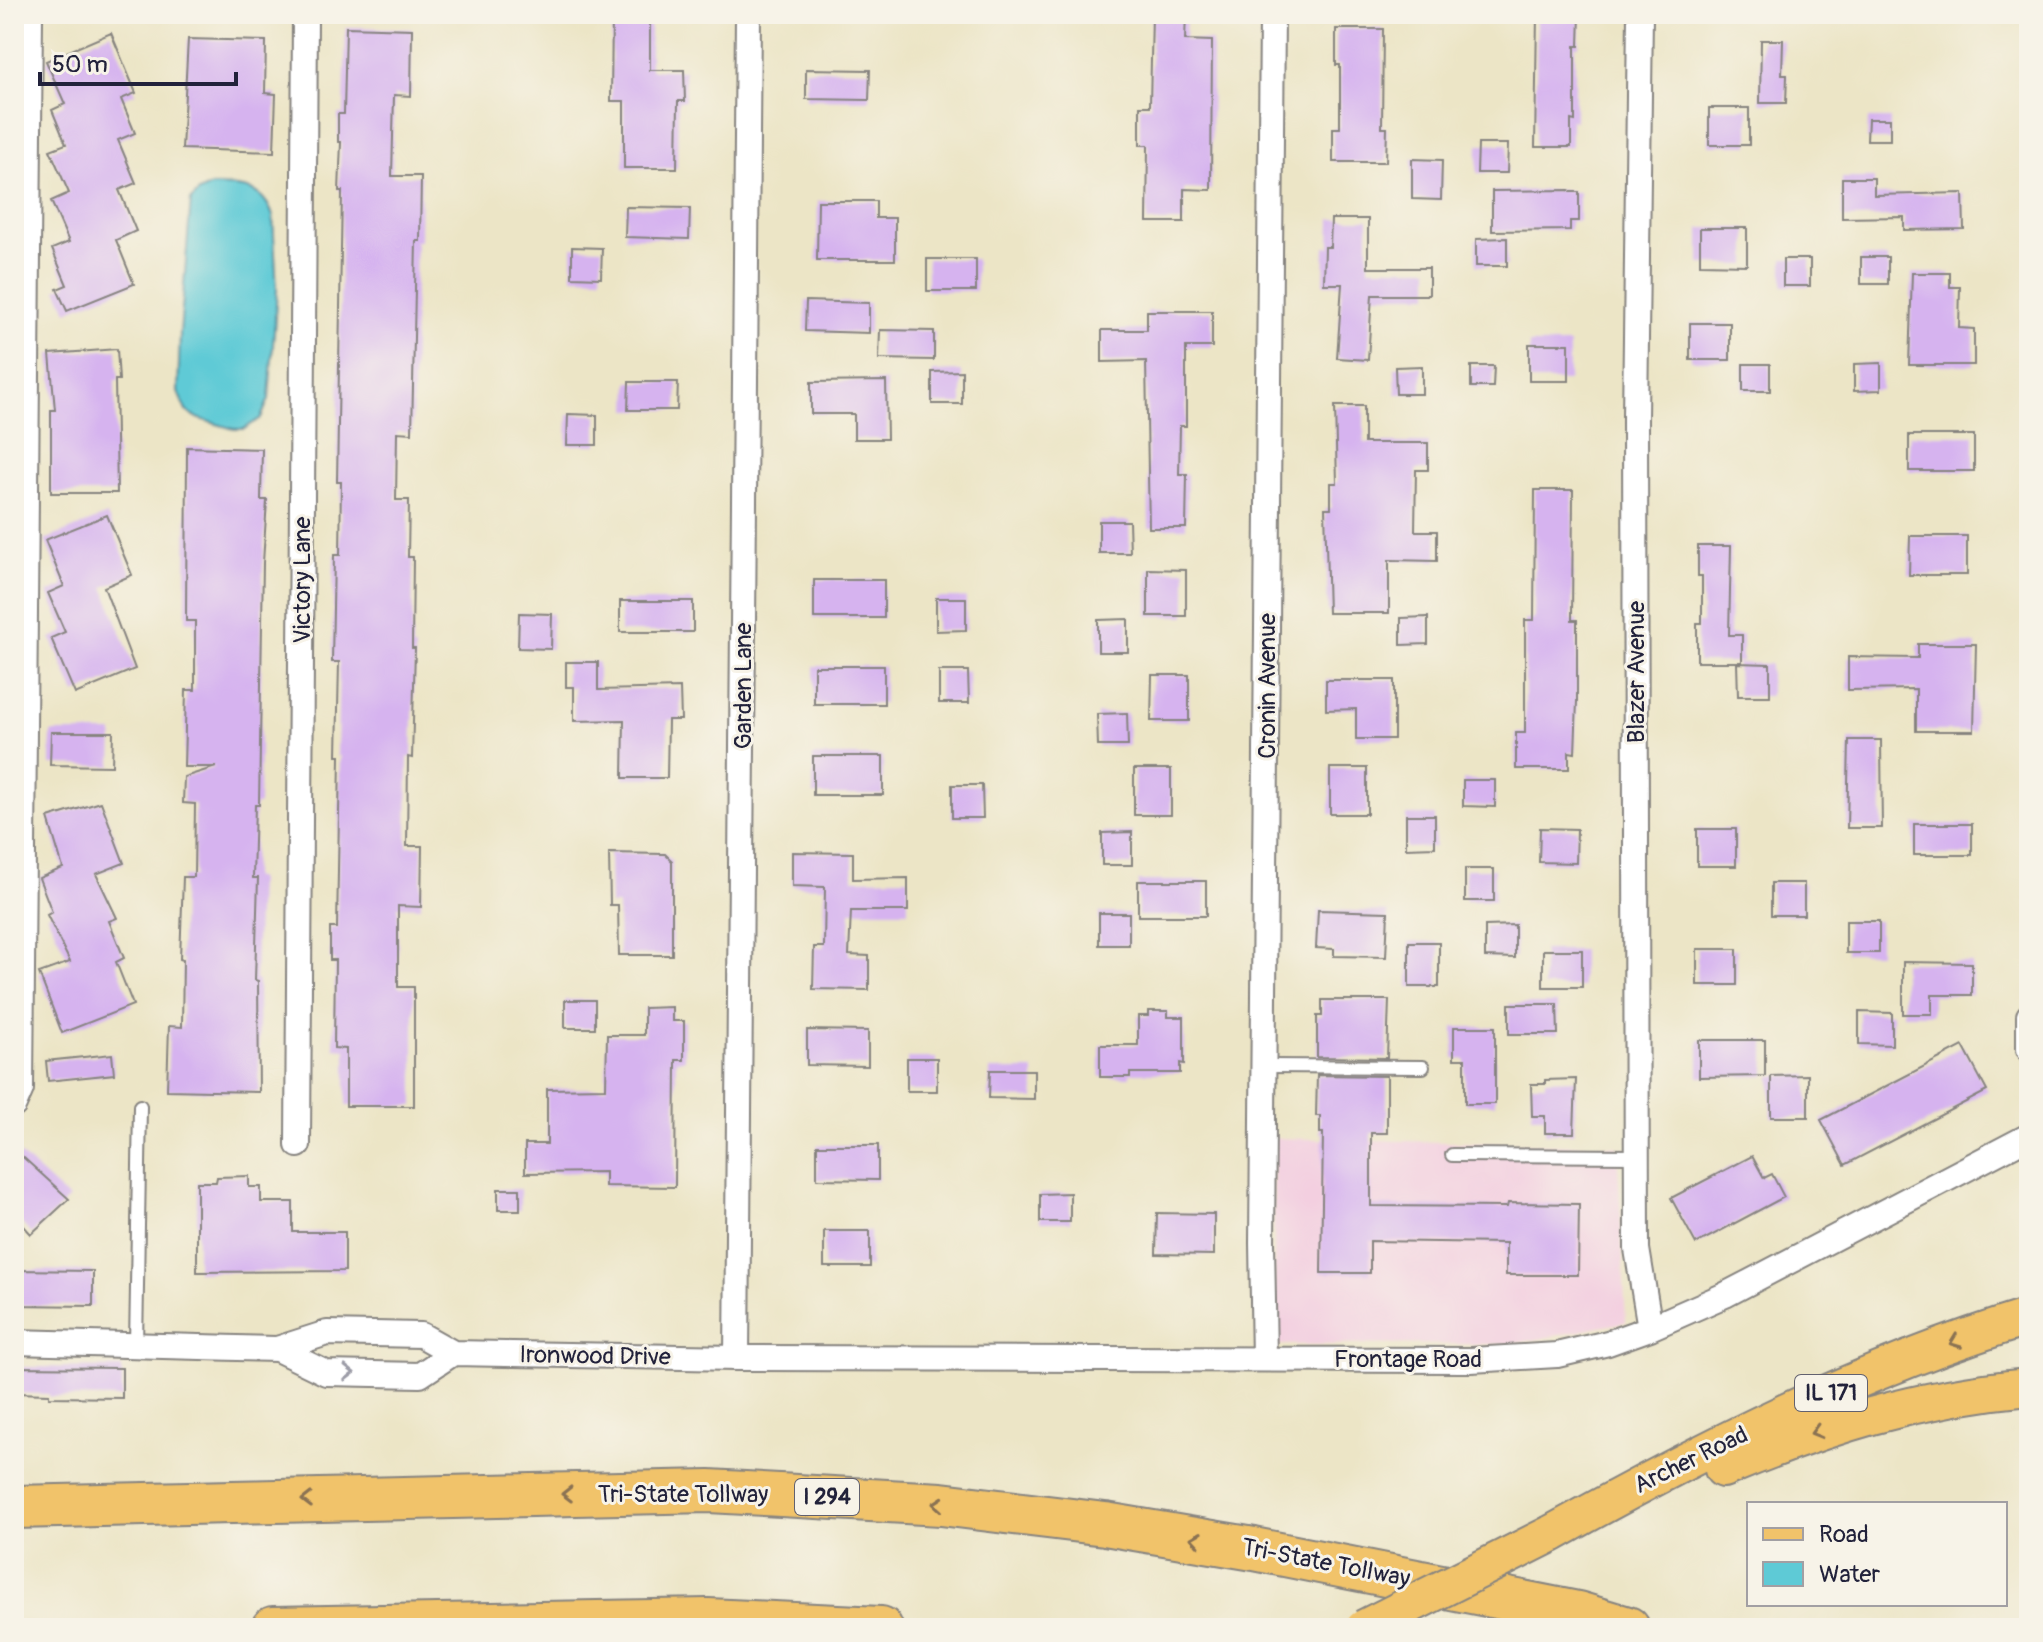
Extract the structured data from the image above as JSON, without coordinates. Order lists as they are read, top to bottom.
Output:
{
  "streets": {
    "highway": ["Tri-State Tollway", "I 294"],
    "main road": ["IL 171", "Archer Road"],
    "street": [
      "Victory Lane",
      "Blazer Avenue",
      "Garden Lane",
      "Cronin Avenue",
      "Ironwood Drive",
      "Frontage Road"
    ]
  },
  "crossings": [
    ["Blazer Avenue", "Frontage Road"],
    ["Garden Lane", "Ironwood Drive"],
    ["Garden Lane", "Frontage Road"],
    ["Cronin Avenue", "Frontage Road"],
    ["Ironwood Drive", "Frontage Road"]
  ],
  "legend": ["Road", "Water"],
  "scale_bar": "50 m"
}
